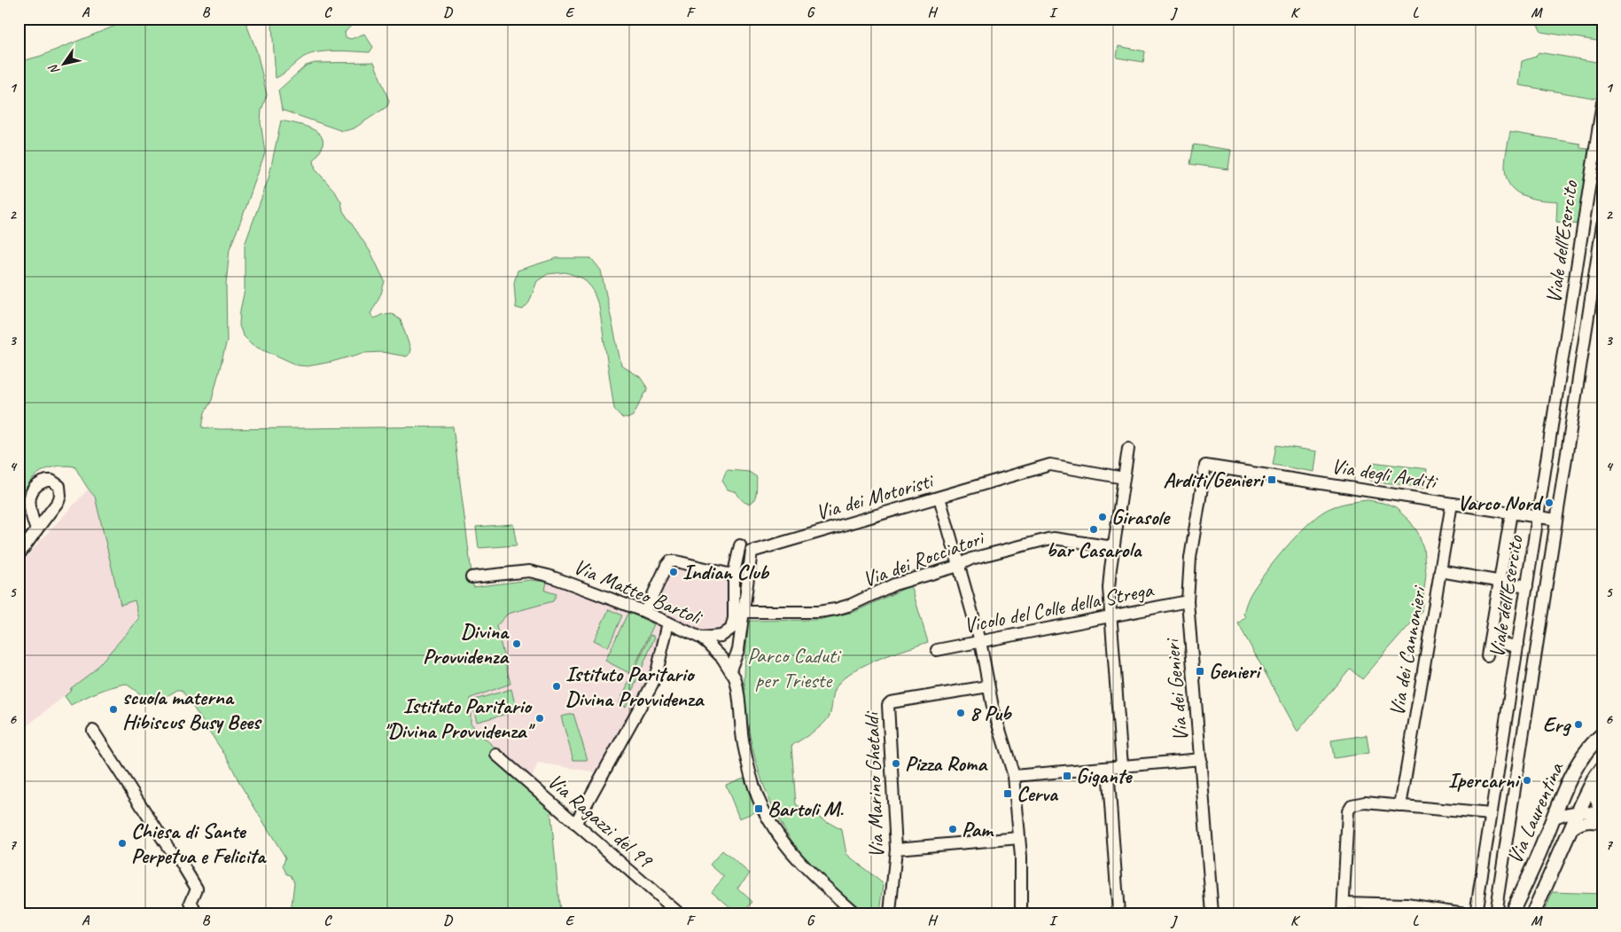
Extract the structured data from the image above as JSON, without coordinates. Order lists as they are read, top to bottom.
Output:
{
  "streets": {
    "main road": ["Via Laurentina"],
    "street": [
      "Viale dell'Esercito",
      "Via degli Arditi",
      "Via dei Motoristi",
      "Via dei Rocciatori",
      "Via Matteo Bartoli",
      "Vicolo del Colle della Strega",
      "Via dei Cannonieri",
      "Via dei Genieri",
      "Via Marino Ghetaldi",
      "Via Ragazzi del 99"
    ]
  },
  "crossings": [
    ["Viale dell'Esercito", "Via degli Arditi"],
    ["Via degli Arditi", "Via dei Cannonieri"],
    ["Via degli Arditi", "Via dei Genieri"],
    ["Via dei Motoristi", "Via dei Rocciatori"],
    ["Via dei Motoristi", "Via Matteo Bartoli"],
    ["Vicolo del Colle della Strega", "Via dei Genieri"]
  ],
  "parks": ["Parco Caduti per Trieste"],
  "places": {
    "transit": [
      "Arditi/Genieri",
      "Genieri",
      "Gigante",
      "Cerva",
      "Bartoli M."
    ],
    "other": [
      "Varco Nord",
      "Girasole",
      "bar Casarola",
      "Indian Club",
      "Divina Provvidenza",
      "Istituto Paritario Divina Provvidenza",
      "scuola materna Hibiscus Busy Bees",
      "8 Pub",
      "Istituto Paritario \"Divina Provvidenza\"",
      "Erg",
      "Pizza Roma",
      "Ipercarni",
      "Pam",
      "Chiesa di Sante Perpetua e Felicita"
    ]
  },
  "north": "bottom left",
  "grid": {
    "columns": [
      "A",
      "B",
      "C",
      "D",
      "E",
      "F",
      "G",
      "H",
      "I",
      "J",
      "K",
      "L",
      "M"
    ],
    "rows": [
      "1",
      "2",
      "3",
      "4",
      "5",
      "6",
      "7"
    ]
  }
}
